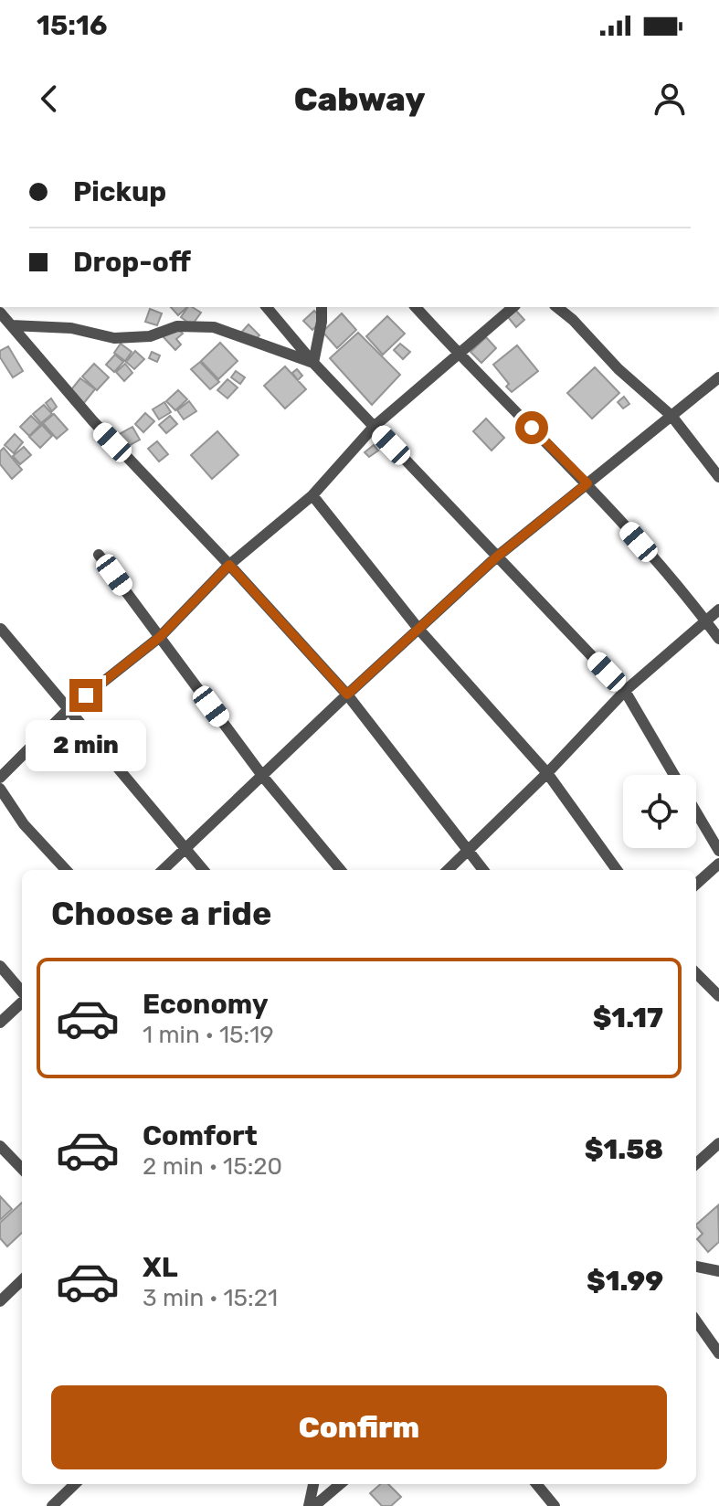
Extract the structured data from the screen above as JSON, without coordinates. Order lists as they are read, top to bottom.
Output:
{
  "page": {
    "status": "15:16",
    "header": "Cabway",
    "banner": ["Pickup", "Drop-off"],
    "bubble": "2 min",
    "heading": "Choose a ride",
    "list": [
      {
        "name": "Economy",
        "note": "1 min · 15:19",
        "value": "$1.17"
      },
      {
        "name": "Comfort",
        "note": "2 min · 15:20",
        "value": "$1.58"
      },
      {
        "name": "XL",
        "note": "3 min · 15:21",
        "value": "$1.99"
      }
    ],
    "buttons": "Confirm"
  }
}
